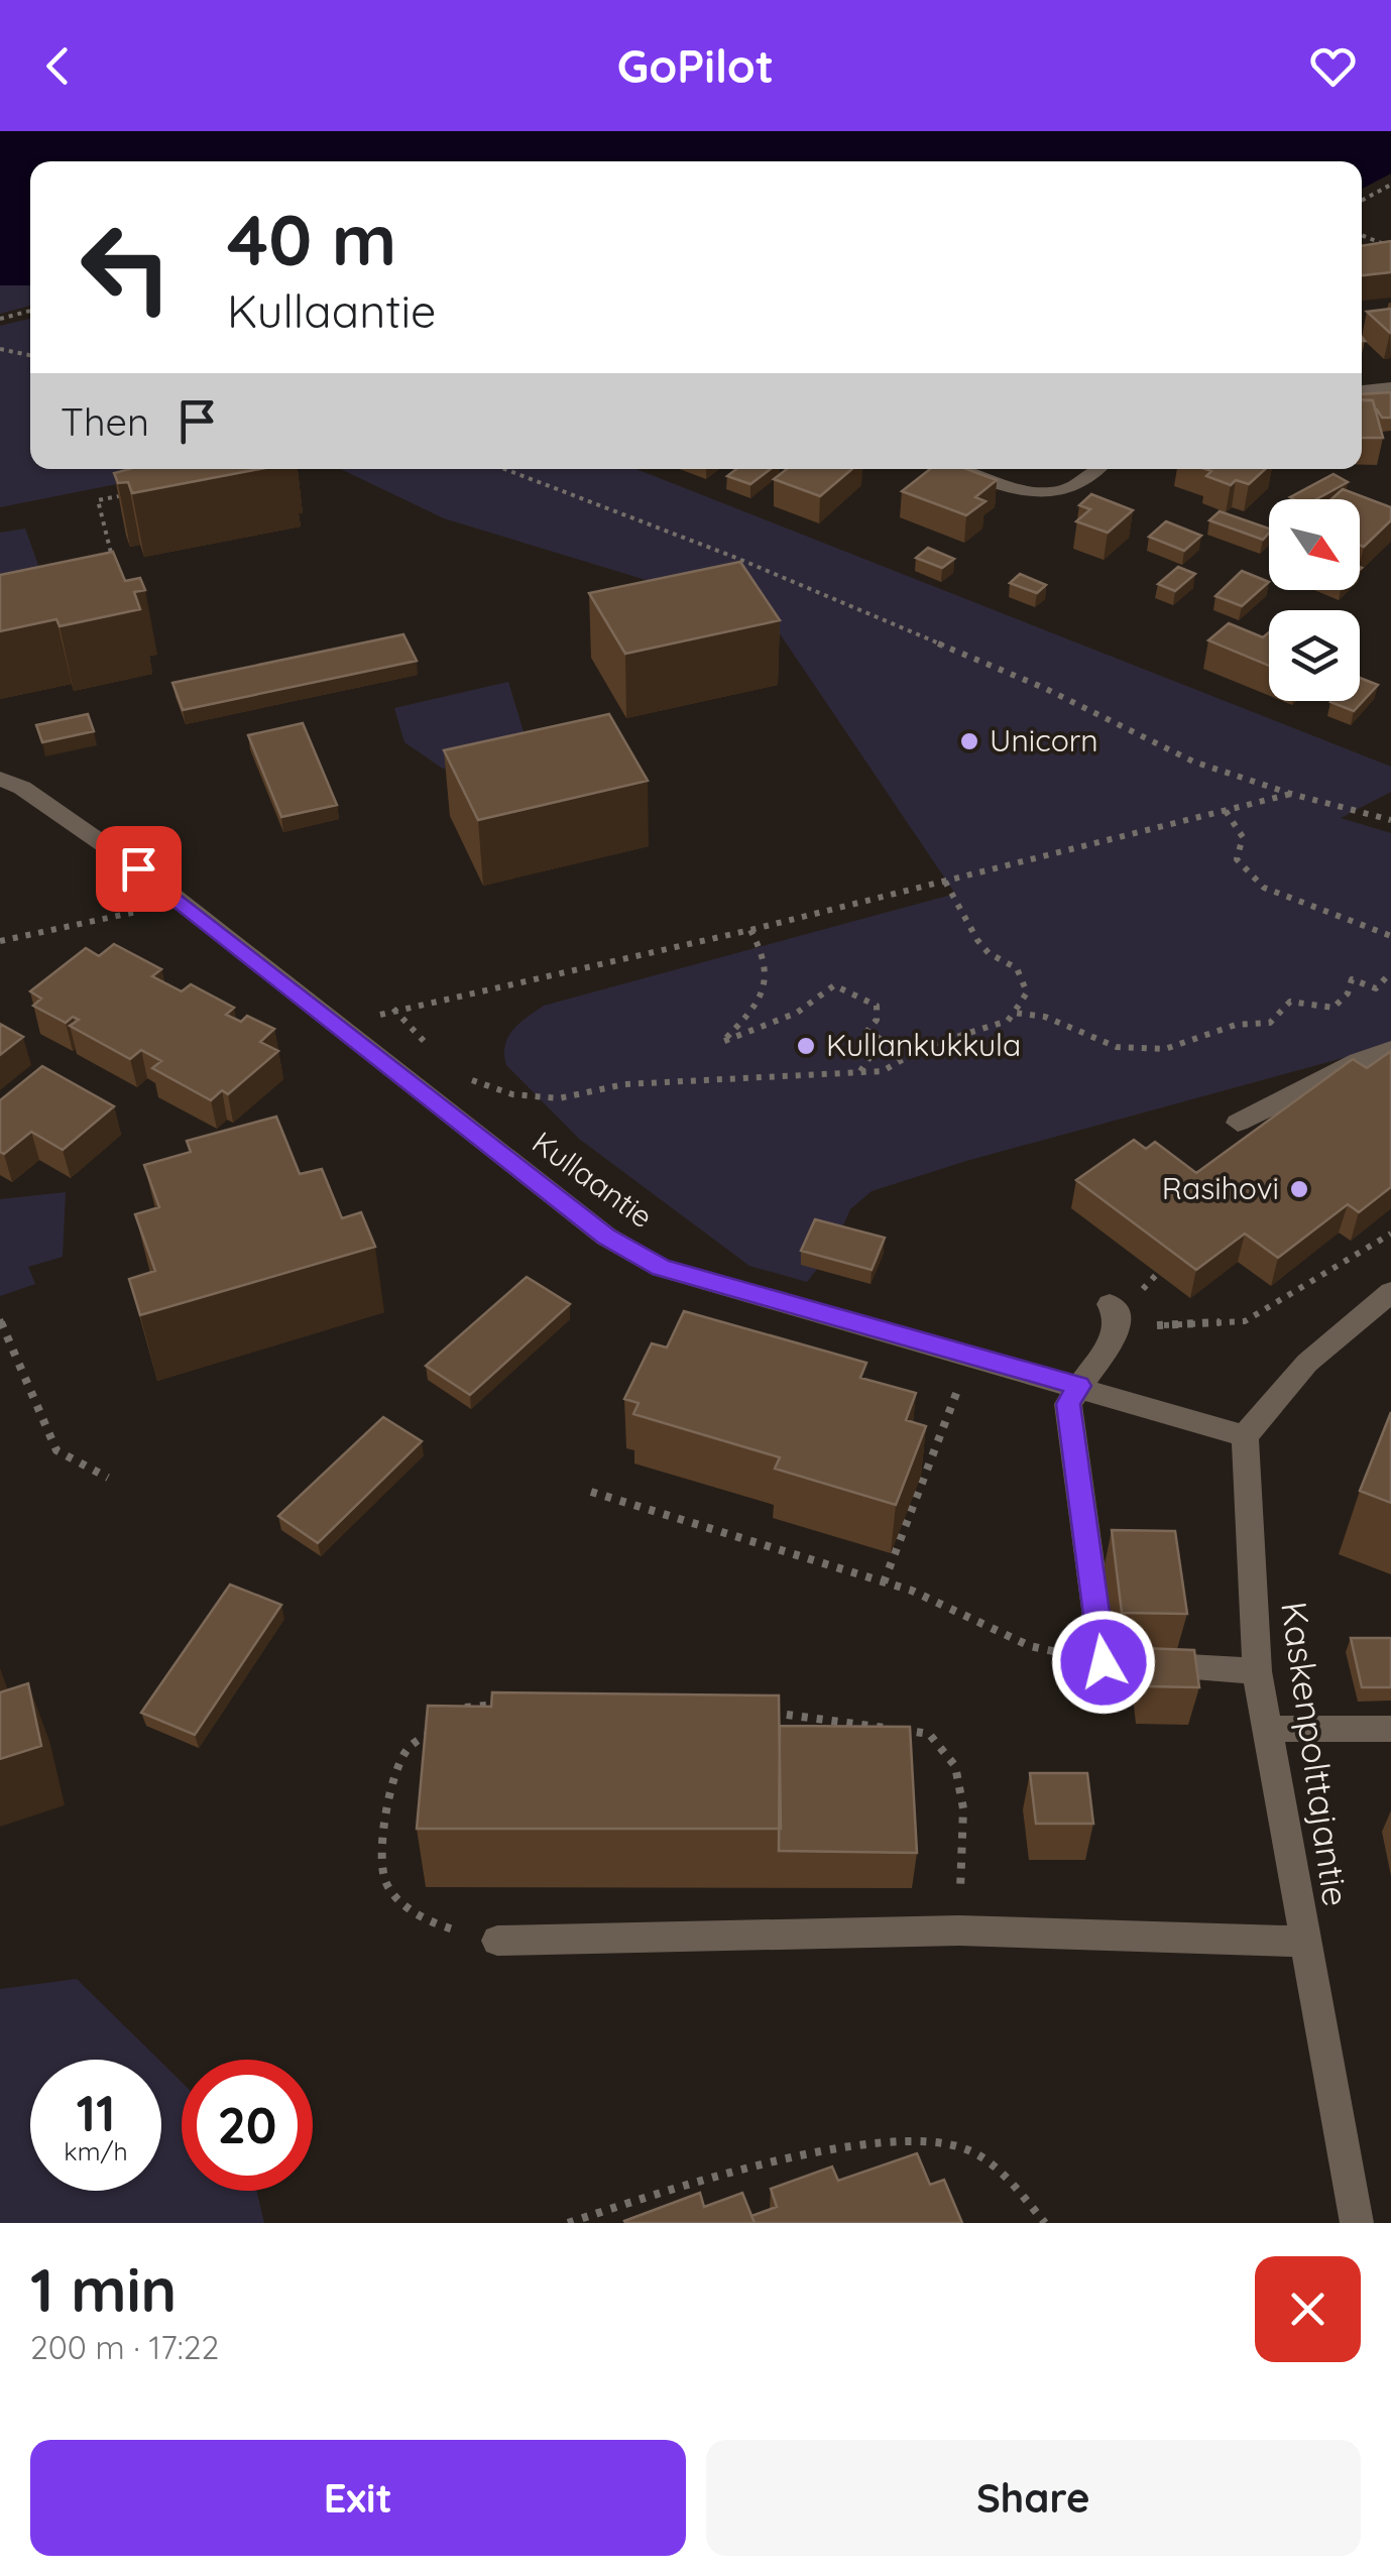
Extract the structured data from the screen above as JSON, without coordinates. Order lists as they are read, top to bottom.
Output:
{
  "streets": {
    "street": ["Kullaantie", "Kaskenpolttajantie"]
  },
  "crossings": [
    ["Kullaantie", "Kaskenpolttajantie"]
  ],
  "places": ["Unicorn", "Kullankukkula", "Rasihovi"],
  "north": "bottom right",
  "page": {
    "header": "GoPilot",
    "turn": ["40 m", "Kullaantie"],
    "then": "Then",
    "speed": "11 km/h",
    "limit": "20",
    "heading": ["1 min", "200 m · 17:22"],
    "buttons": ["Exit", "Share"]
  }
}
